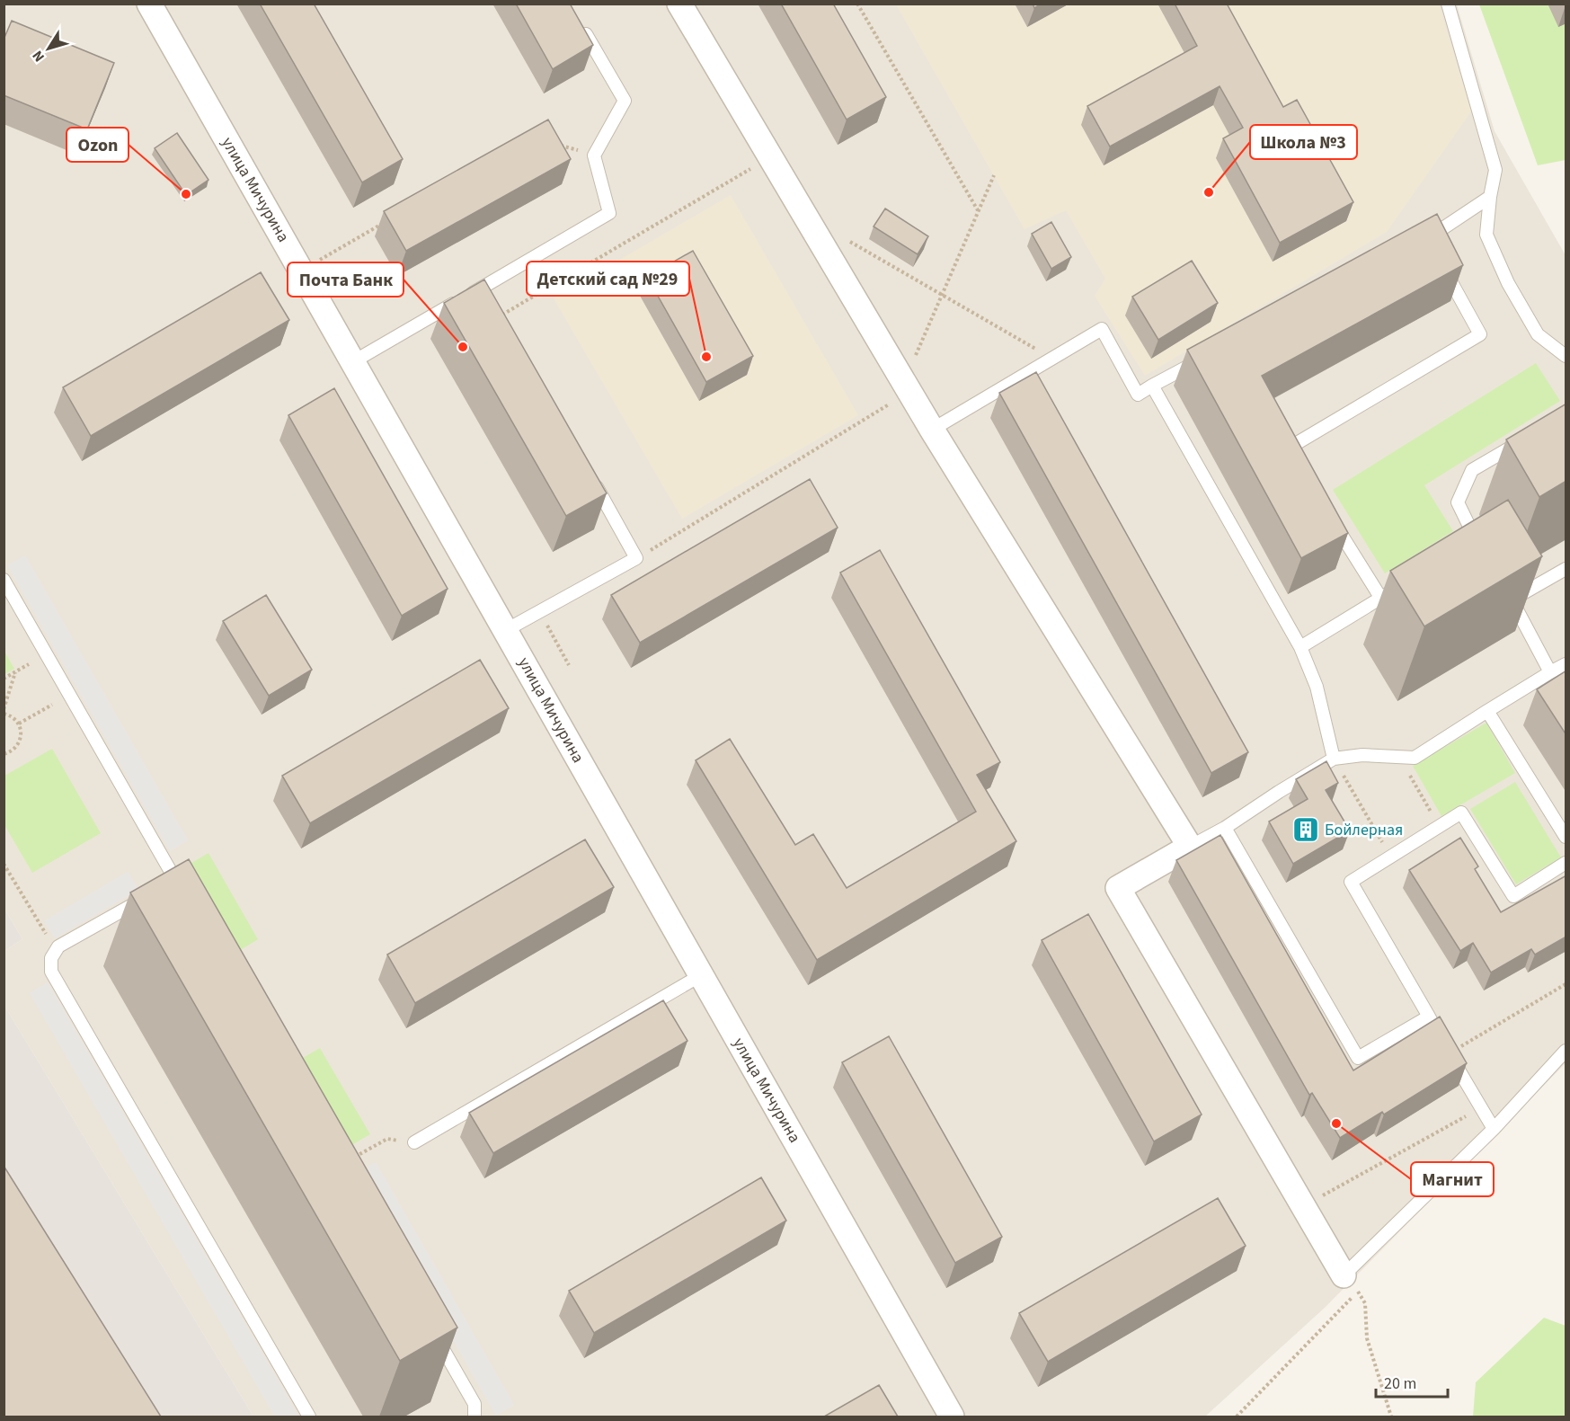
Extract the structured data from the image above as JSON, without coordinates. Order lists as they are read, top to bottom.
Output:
{
  "streets": {
    "street": ["улица Мичурина"]
  },
  "places": {
    "other": [
      "Школа №3",
      "Ozon",
      "Почта Банк",
      "Детский сад №29",
      "Магнит"
    ],
    "building": ["Бойлерная"]
  },
  "scale_bar": "20 m",
  "north": "bottom left"
}
